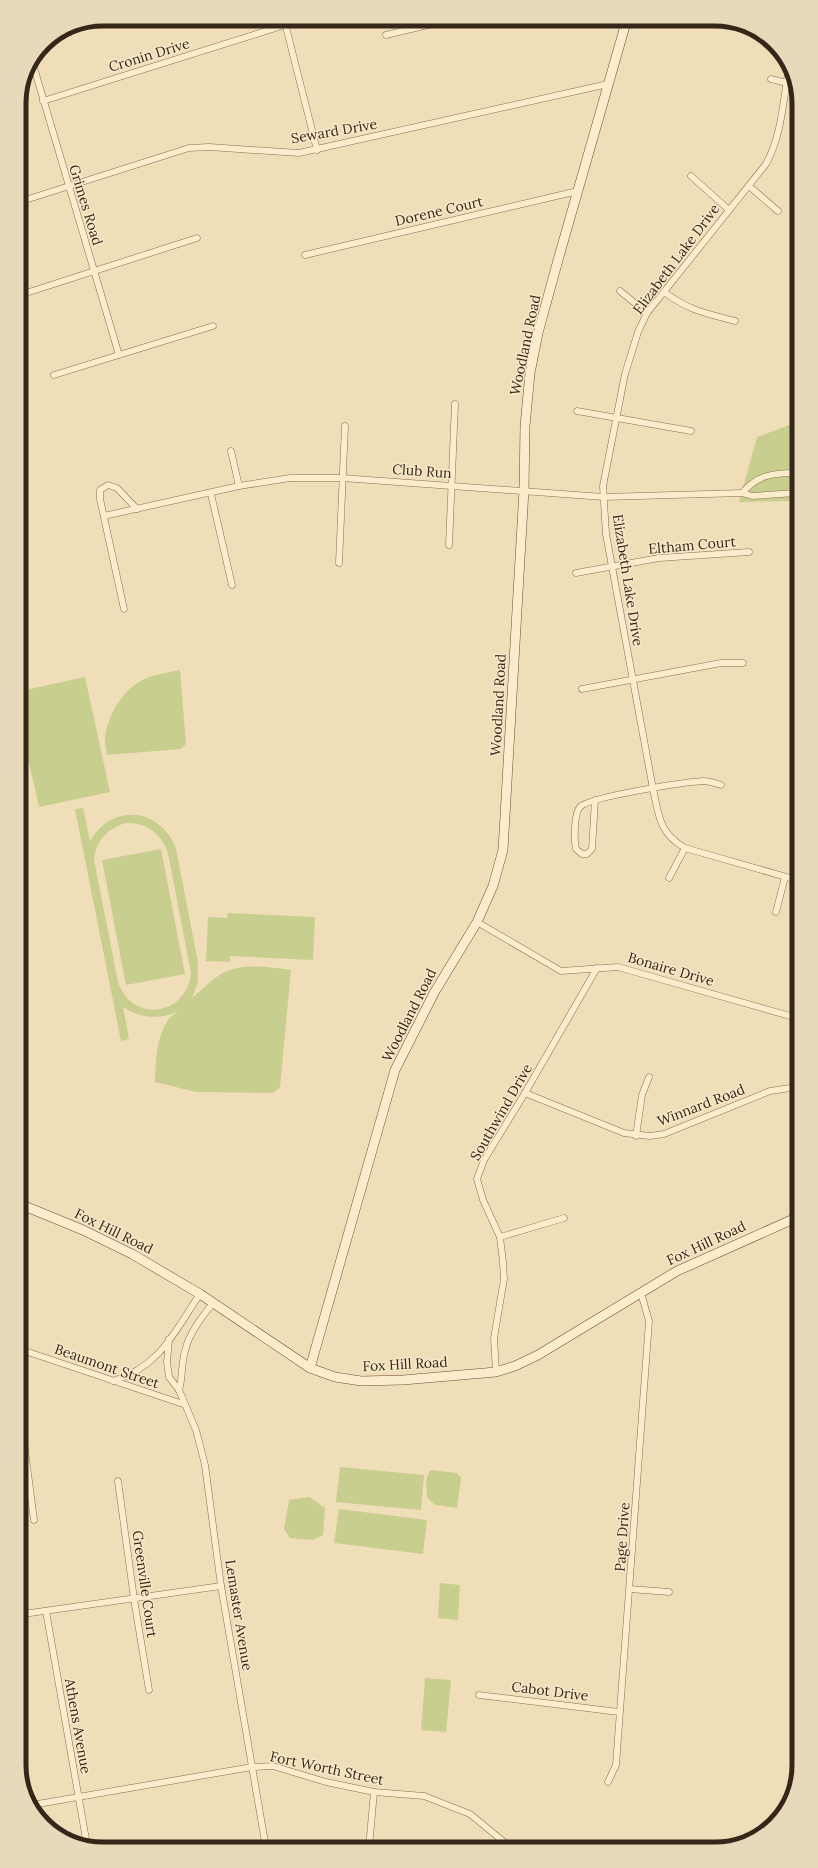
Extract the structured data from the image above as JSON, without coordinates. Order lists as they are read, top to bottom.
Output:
{
  "streets": {
    "main road": ["Woodland Road", "Fox Hill Road"],
    "street": [
      "Cronin Drive",
      "Seward Drive",
      "Grimes Road",
      "Dorene Court",
      "Elizabeth Lake Drive",
      "Club Run",
      "Eltham Court",
      "Bonaire Drive",
      "Winnard Road",
      "Southwind Drive",
      "Beaumont Street",
      "Page Drive",
      "Greenville Court",
      "Lemaster Avenue",
      "Cabot Drive",
      "Athens Avenue",
      "Fort Worth Street"
    ]
  },
  "crossings": [
    ["Cronin Drive", "Grimes Road"],
    ["Seward Drive", "Grimes Road"],
    ["Seward Drive", "Woodland Road"],
    ["Dorene Court", "Woodland Road"],
    ["Elizabeth Lake Drive", "Club Run"],
    ["Elizabeth Lake Drive", "Eltham Court"],
    ["Woodland Road", "Club Run"],
    ["Woodland Road", "Bonaire Drive"],
    ["Woodland Road", "Fox Hill Road"],
    ["Bonaire Drive", "Southwind Drive"],
    ["Winnard Road", "Southwind Drive"],
    ["Southwind Drive", "Fox Hill Road"],
    ["Fox Hill Road", "Page Drive"],
    ["Fox Hill Road", "Lemaster Avenue"],
    ["Beaumont Street", "Lemaster Avenue"],
    ["Page Drive", "Cabot Drive"],
    ["Lemaster Avenue", "Fort Worth Street"],
    ["Athens Avenue", "Fort Worth Street"]
  ]
}
